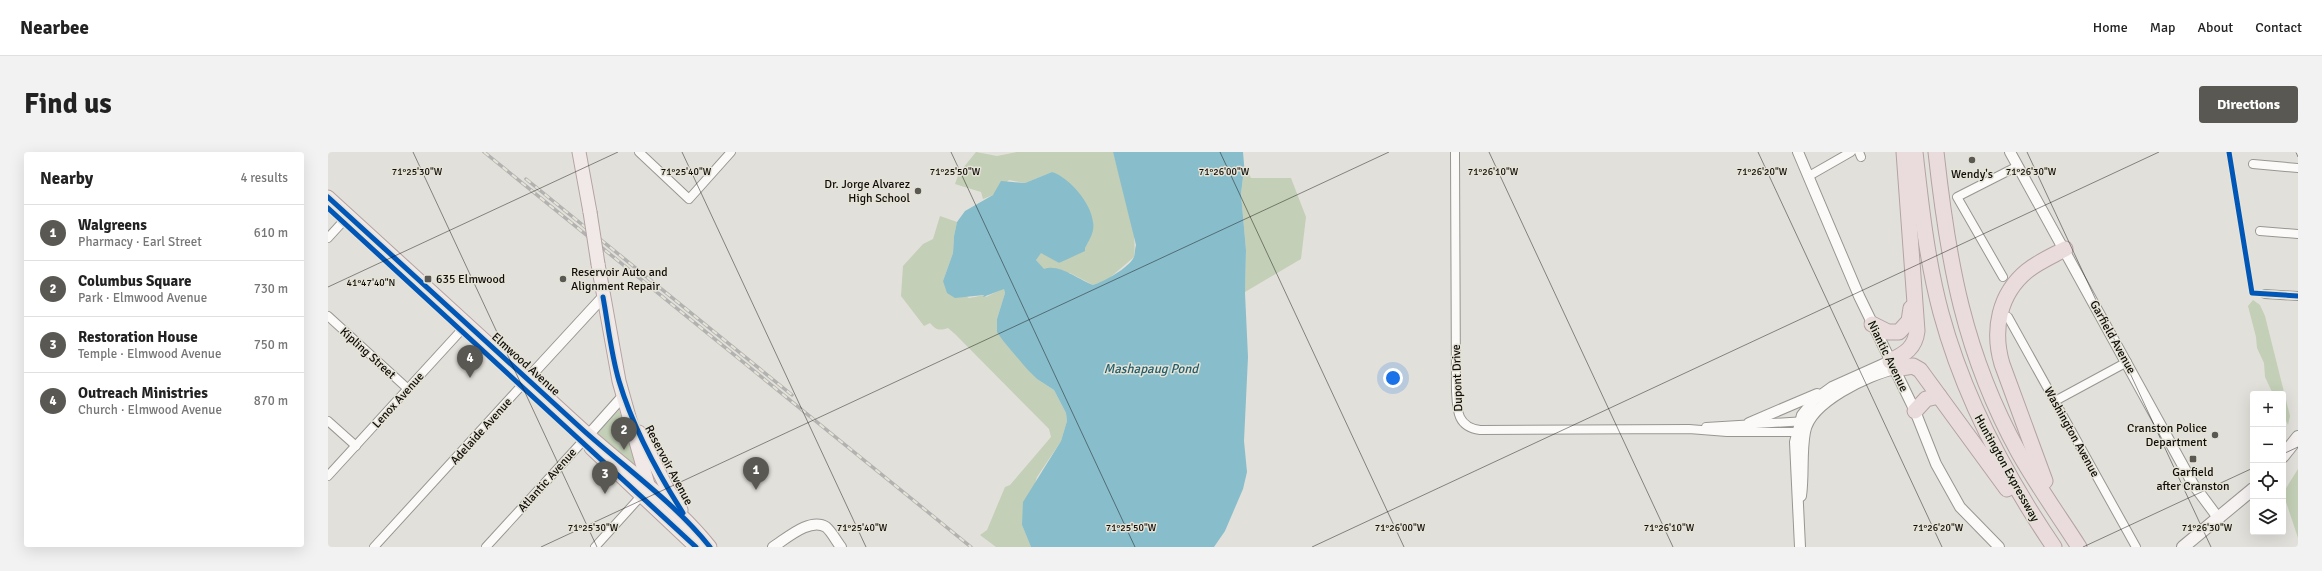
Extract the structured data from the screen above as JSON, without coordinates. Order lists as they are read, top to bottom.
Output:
{
  "streets": {
    "highway": ["Huntington Expressway"],
    "main road": ["Elmwood Avenue", "Reservoir Avenue"],
    "street": [
      "Garfield Avenue",
      "Kipling Street",
      "Niantic Avenue",
      "Dupont Drive",
      "Lenox Avenue",
      "Adelaide Avenue",
      "Washington Avenue",
      "Atlantic Avenue"
    ]
  },
  "crossings": [
    ["Kipling Street", "Lenox Avenue"],
    ["Elmwood Avenue", "Lenox Avenue"],
    ["Elmwood Avenue", "Adelaide Avenue"],
    ["Elmwood Avenue", "Reservoir Avenue"],
    ["Elmwood Avenue", "Atlantic Avenue"],
    ["Adelaide Avenue", "Reservoir Avenue"],
    ["Reservoir Avenue", "Atlantic Avenue"]
  ],
  "water": ["Mashapaug Pond"],
  "places": {
    "other": [
      "Wendy's",
      "Dr. Jorge Alvarez High School",
      "Reservoir Auto and Alignment Repair",
      "Cranston Police Department"
    ],
    "transit": ["635 Elmwood", "Garfield after Cranston"]
  },
  "page": {
    "header": "Nearbee",
    "nav": [
      "Home",
      "Map",
      "About",
      "Contact"
    ],
    "buttons": "Directions",
    "title": "Find us",
    "heading": ["Nearby", "4 results"],
    "list": [
      {
        "mark": "1",
        "name": "Walgreens",
        "note": "Pharmacy · Earl Street",
        "value": "610 m"
      },
      {
        "mark": "2",
        "name": "Columbus Square",
        "note": "Park · Elmwood Avenue",
        "value": "730 m"
      },
      {
        "mark": "3",
        "name": "Restoration House",
        "note": "Temple · Elmwood Avenue",
        "value": "750 m"
      },
      {
        "mark": "4",
        "name": "Outreach Ministries",
        "note": "Church · Elmwood Avenue",
        "value": "870 m"
      }
    ],
    "pins": [
      "4",
      "2",
      "1",
      "3"
    ],
    "map_buttons": ["+", "−"]
  },
  "coordinates": [
    "71°25'30\"W",
    "71°25'40\"W",
    "71°25'50\"W",
    "71°26'00\"W",
    "71°26'10\"W",
    "71°26'20\"W",
    "71°26'30\"W",
    "41°47'40\"N"
  ]
}
